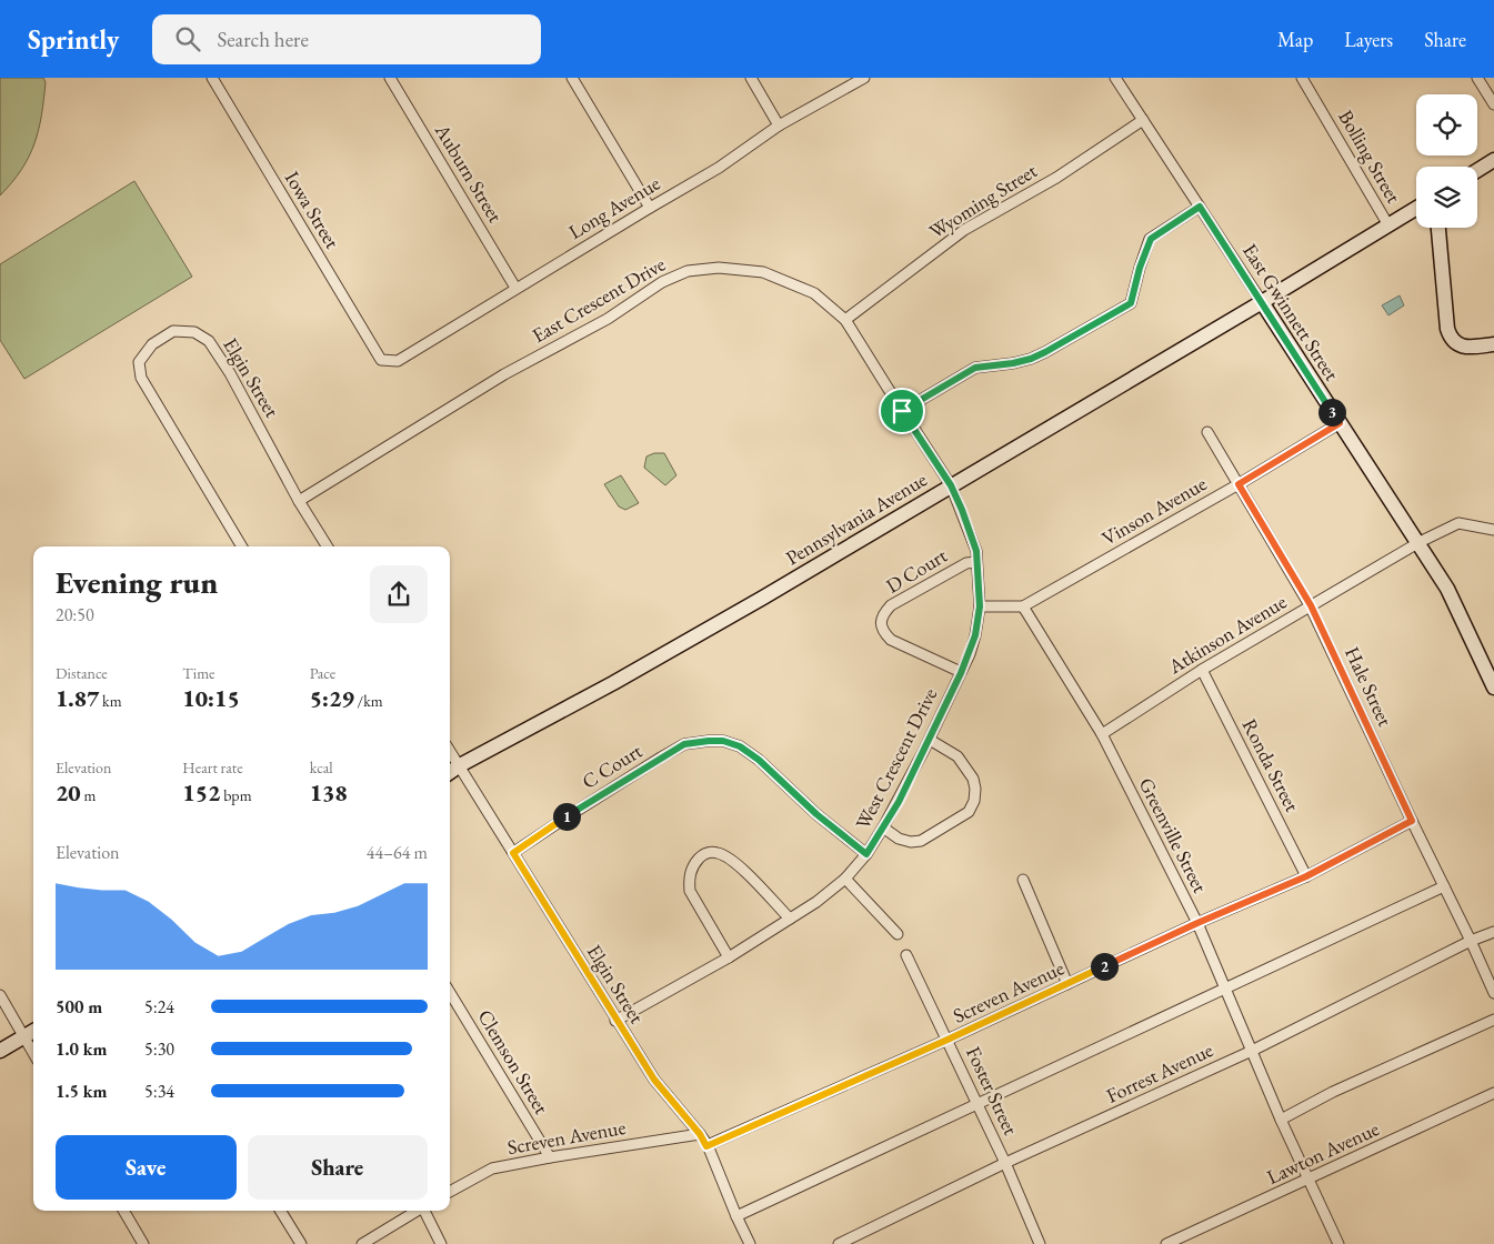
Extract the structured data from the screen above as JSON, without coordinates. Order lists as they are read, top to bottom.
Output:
{
  "streets": {
    "main road": ["East Gwinnett Street", "Pennsylvania Avenue"],
    "street": [
      "Bolling Street",
      "Auburn Street",
      "Wyoming Street",
      "Long Avenue",
      "Iowa Street",
      "East Crescent Drive",
      "Elgin Street",
      "Vinson Avenue",
      "D Court",
      "Atkinson Avenue",
      "Hale Street",
      "West Crescent Drive",
      "Ronda Street",
      "C Court",
      "Greenville Street",
      "Screven Avenue",
      "Clemson Street",
      "Forrest Avenue",
      "Foster Street",
      "Lawton Avenue"
    ]
  },
  "crossings": [
    ["Bolling Street", "Pennsylvania Avenue"],
    ["Auburn Street", "Long Avenue"],
    ["Wyoming Street", "East Crescent Drive"],
    ["Wyoming Street", "East Gwinnett Street"],
    ["Long Avenue", "Iowa Street"],
    ["East Crescent Drive", "Elgin Street"],
    ["East Crescent Drive", "Pennsylvania Avenue"],
    ["East Crescent Drive", "West Crescent Drive"],
    ["East Gwinnett Street", "Vinson Avenue"],
    ["East Gwinnett Street", "Pennsylvania Avenue"],
    ["East Gwinnett Street", "Atkinson Avenue"],
    ["Elgin Street", "Pennsylvania Avenue"],
    ["Elgin Street", "West Crescent Drive"],
    ["Elgin Street", "C Court"],
    ["Elgin Street", "Screven Avenue"],
    ["Vinson Avenue", "Hale Street"],
    ["Vinson Avenue", "West Crescent Drive"],
    ["Vinson Avenue", "Greenville Street"],
    ["Pennsylvania Avenue", "West Crescent Drive"],
    ["D Court", "West Crescent Drive"],
    ["Atkinson Avenue", "Hale Street"],
    ["Atkinson Avenue", "Ronda Street"],
    ["Atkinson Avenue", "Greenville Street"],
    ["Hale Street", "Screven Avenue"],
    ["Hale Street", "Forrest Avenue"],
    ["West Crescent Drive", "C Court"],
    ["Ronda Street", "Screven Avenue"],
    ["Greenville Street", "Screven Avenue"],
    ["Greenville Street", "Forrest Avenue"],
    ["Greenville Street", "Lawton Avenue"],
    ["Screven Avenue", "Clemson Street"],
    ["Screven Avenue", "Foster Street"],
    ["Forrest Avenue", "Foster Street"]
  ],
  "page": {
    "header": "Sprintly",
    "search": "Search here",
    "nav": ["Map", "Layers", "Share"],
    "pins": ["3", "1", "2"],
    "heading": ["Evening run", "20:50"],
    "stats": [
      ["Distance", "1.87 km"],
      ["Time", "10:15"],
      ["Pace", "5:29 /km"],
      ["Elevation", "20 m"],
      ["Heart rate", "152 bpm"],
      ["kcal", "138"]
    ],
    "chart": ["Elevation", "44–64 m"],
    "list": [
      {
        "name": "500 m",
        "note": "5:24"
      },
      {
        "name": "1.0 km",
        "note": "5:30"
      },
      {
        "name": "1.5 km",
        "note": "5:34"
      }
    ],
    "buttons": ["Save", "Share"]
  }
}
